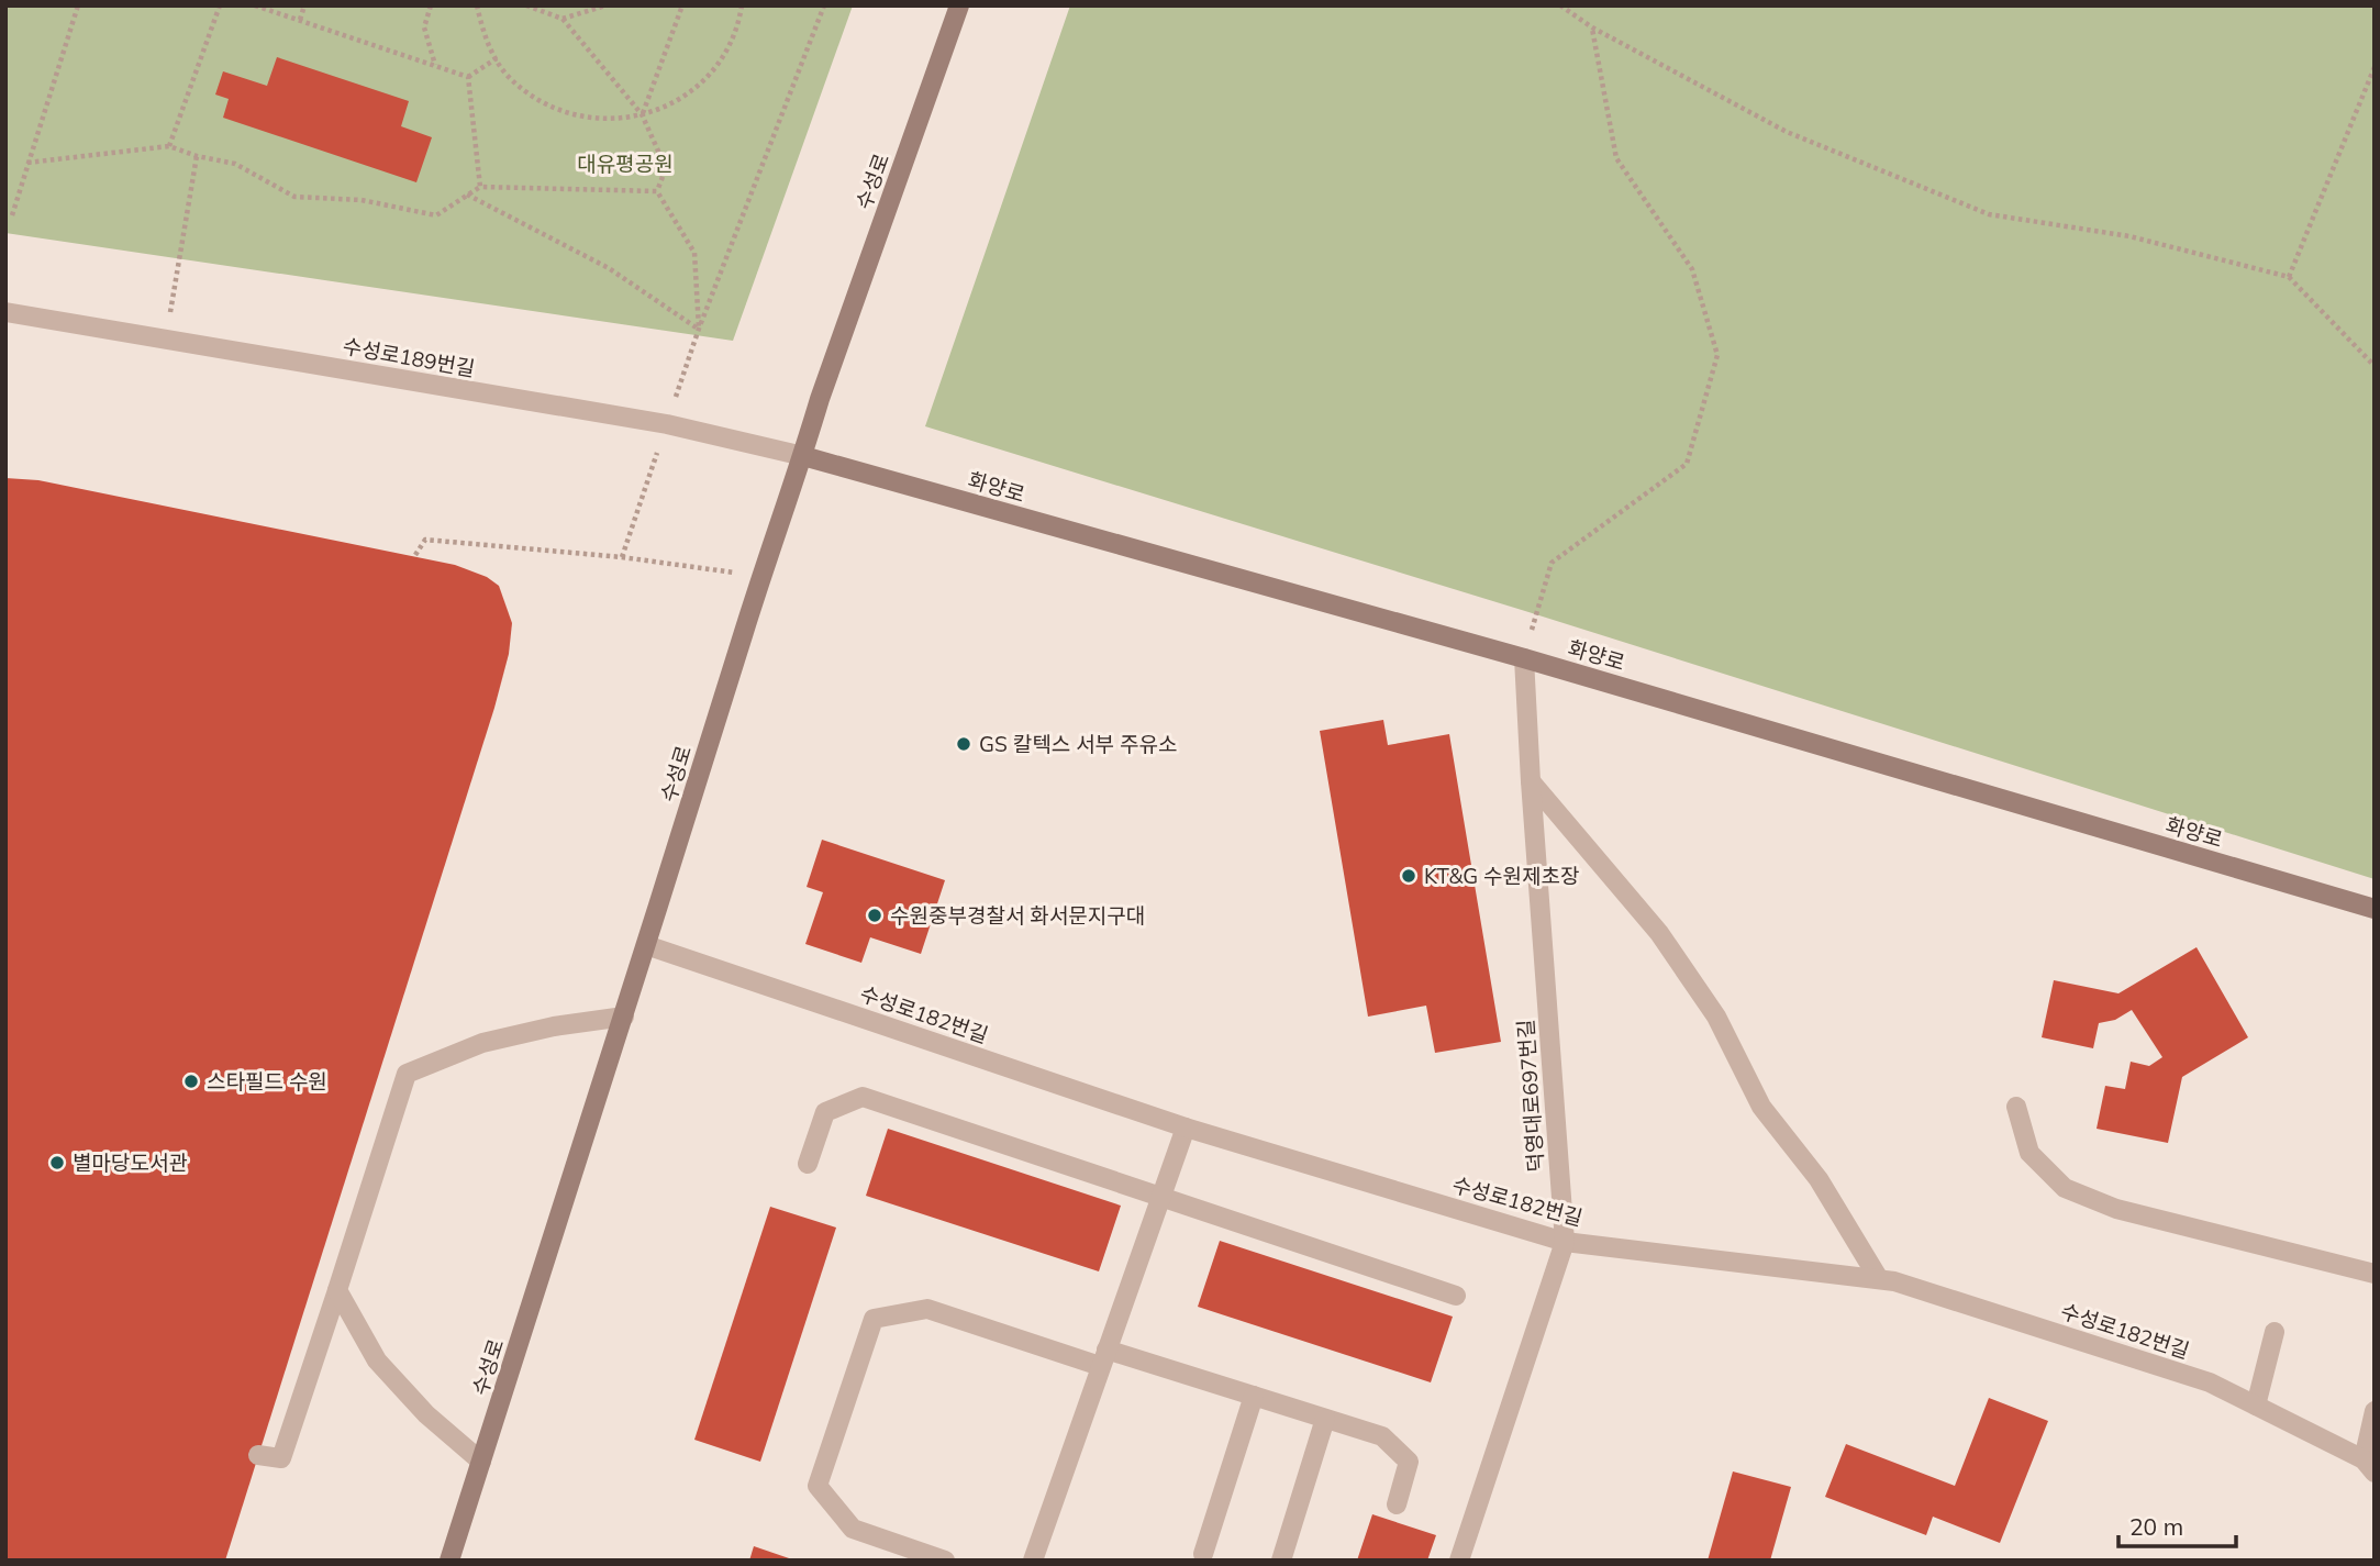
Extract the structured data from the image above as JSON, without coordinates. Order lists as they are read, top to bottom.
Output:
{
  "streets": {
    "main road": ["수성로", "화양로"],
    "street": ["수성로189번길", "수성로182번길", "덕영대로697번길"]
  },
  "crossings": [
    ["수성로", "수성로189번길"],
    ["수성로", "화양로"],
    ["수성로", "수성로182번길"],
    ["수성로189번길", "화양로"],
    ["화양로", "덕영대로697번길"],
    ["수성로182번길", "덕영대로697번길"]
  ],
  "parks": ["대유평공원"],
  "places": [
    "GS 칼텍스 서부 주유소",
    "KT&G 수원제초장",
    "수원중부경찰서 화서문지구대",
    "스타필드 수원",
    "별마당도서관"
  ],
  "scale_bar": "20 m"
}
